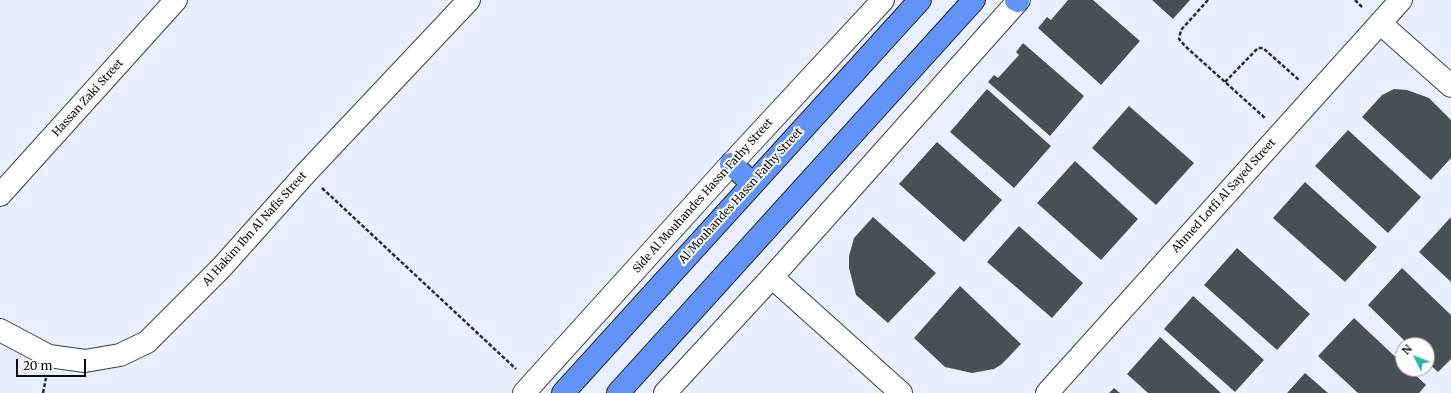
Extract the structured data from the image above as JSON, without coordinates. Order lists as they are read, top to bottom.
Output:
{
  "streets": {
    "main road": ["Al Mouhandes Hassn Fathy Street"],
    "street": [
      "Hassan Zaki Street",
      "Side Al Mouhandes Hassn Fathy Street",
      "Ahmed Lotfi Al Sayed Street",
      "Al Hakim Ibn Al Nafis Street"
    ]
  },
  "scale_bar": "20 m",
  "north": "top left"
}
